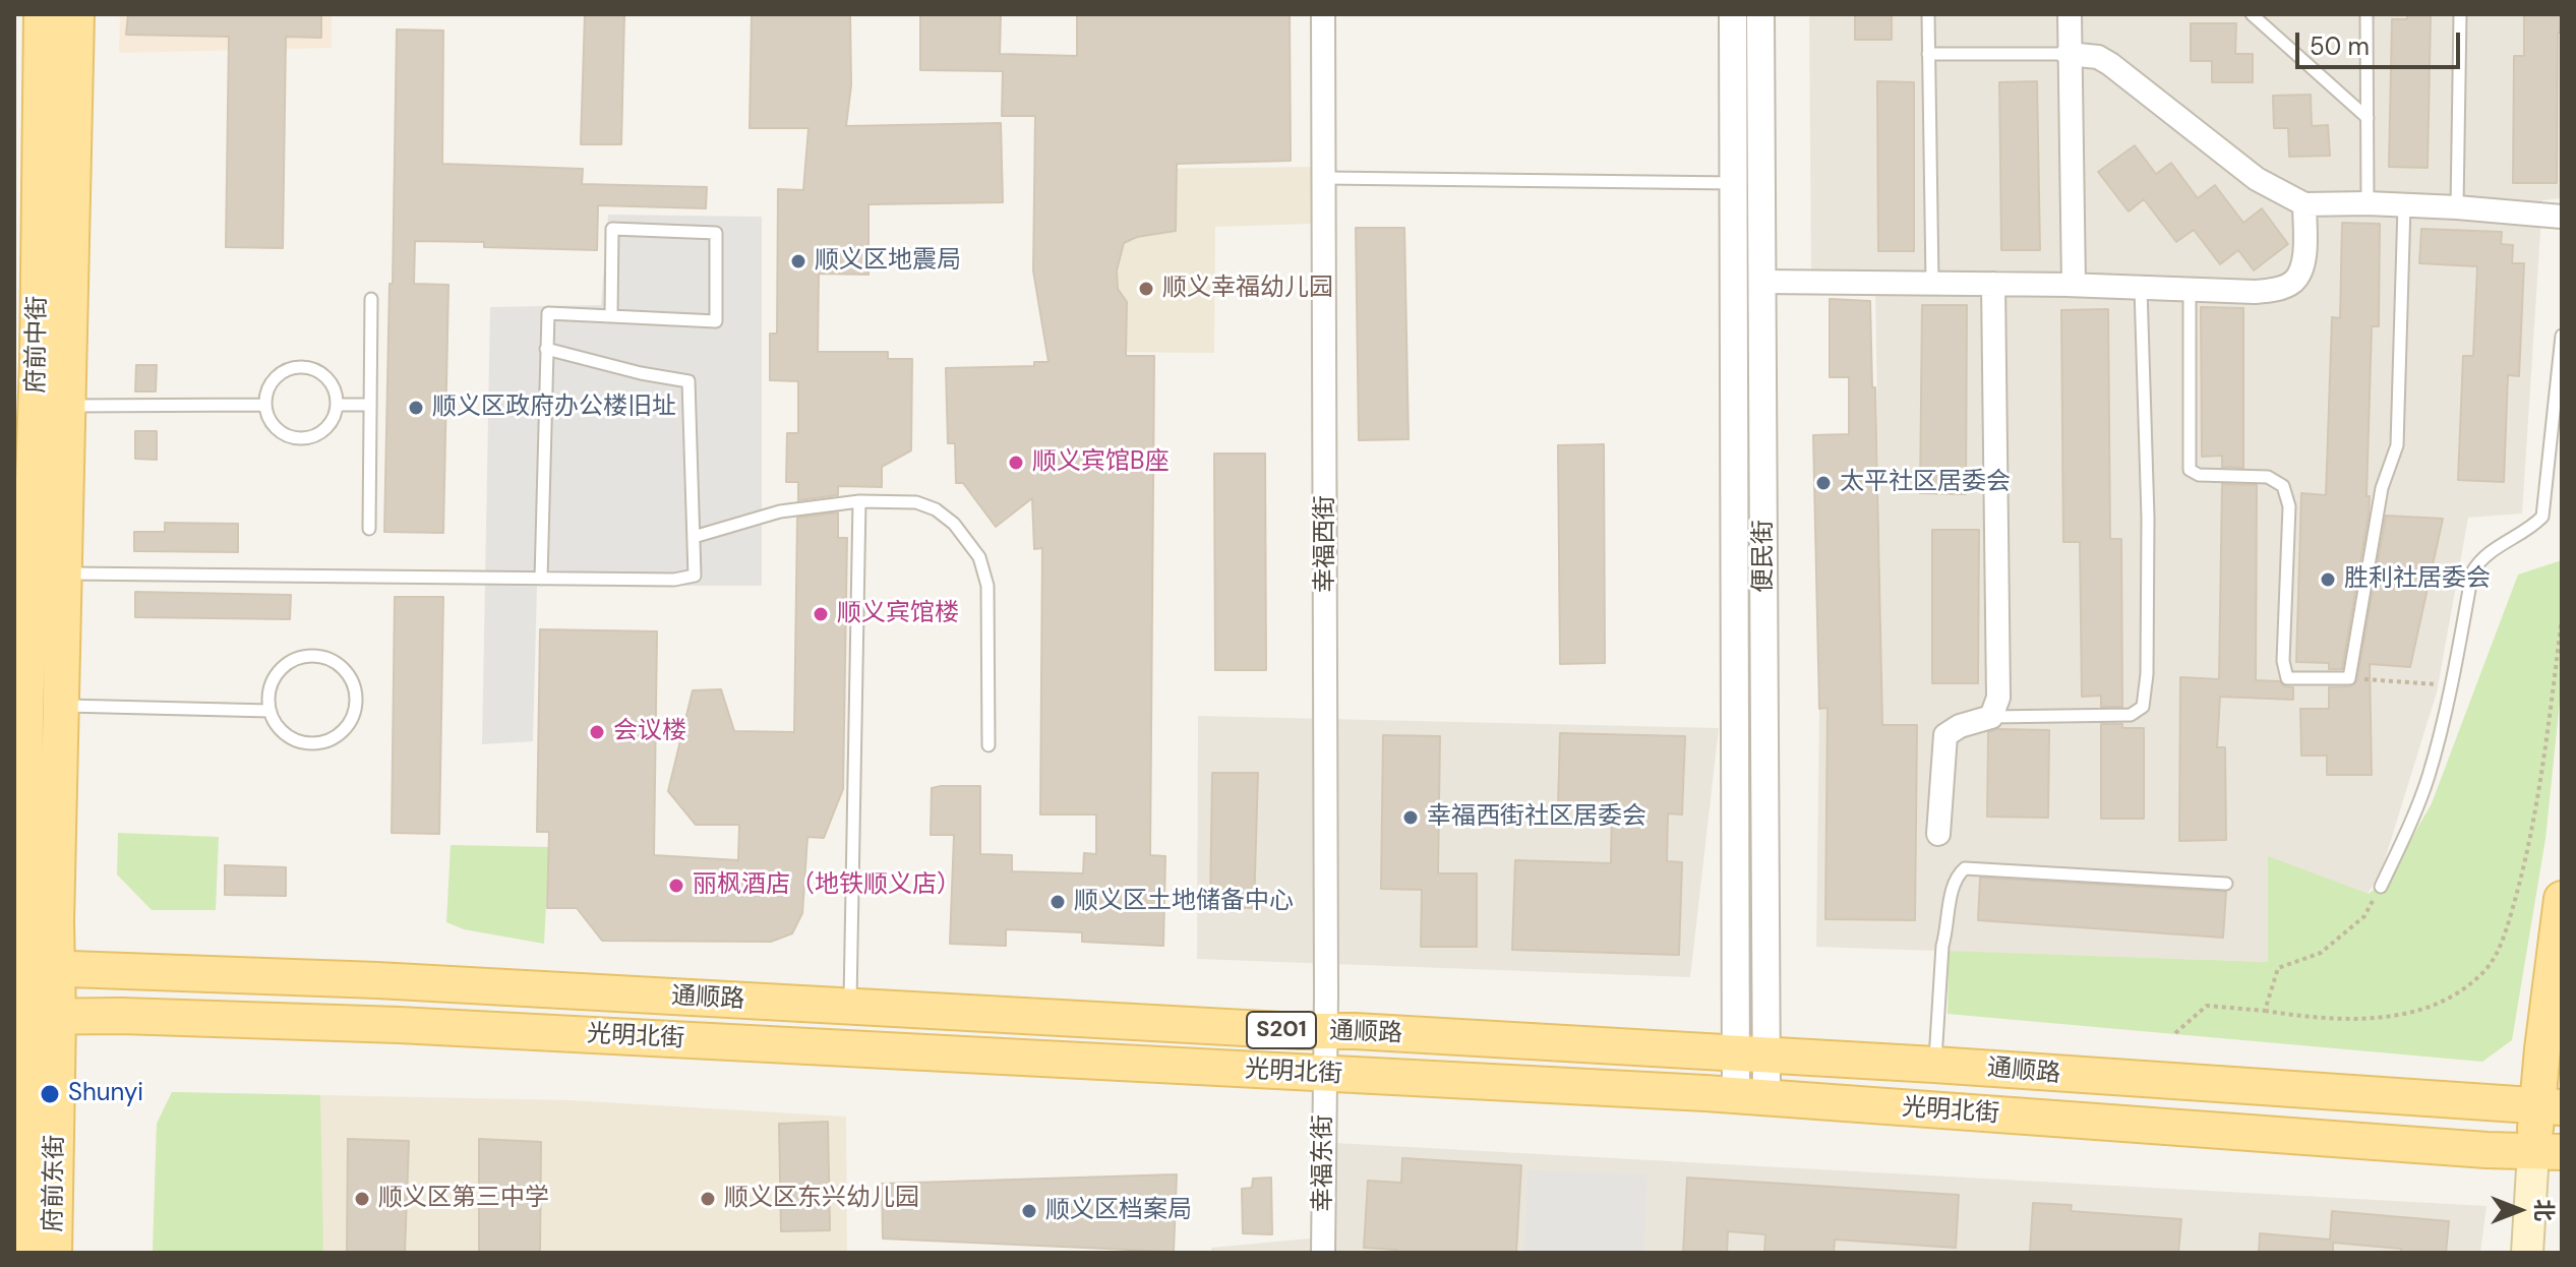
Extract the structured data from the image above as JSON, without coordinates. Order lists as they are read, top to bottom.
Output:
{
  "streets": {
    "main road": [
      "府前中街",
      "通顺路",
      "S201",
      "光明北街",
      "府前东街"
    ],
    "street": ["幸福西街", "便民街", "幸福东街"]
  },
  "crossings": [
    ["府前中街", "通顺路"],
    ["府前中街", "光明北街"],
    ["府前中街", "府前东街"],
    ["幸福西街", "通顺路"],
    ["幸福西街", "光明北街"],
    ["幸福西街", "幸福东街"],
    ["便民街", "通顺路"],
    ["便民街", "光明北街"],
    ["光明北街", "幸福东街"],
    ["光明北街", "府前东街"]
  ],
  "places": [
    "顺义区地震局",
    "顺义幸福幼儿园",
    "顺义区政府办公楼旧址",
    "顺义宾馆B座",
    "太平社区居委会",
    "胜利社居委会",
    "顺义宾馆楼",
    "会议楼",
    "幸福西街社区居委会",
    "丽枫酒店（地铁顺义店）",
    "顺义区土地储备中心",
    "Shunyi",
    "顺义区第三中学",
    "顺义区东兴幼儿园",
    "顺义区档案局"
  ],
  "scale_bar": "50 m",
  "north": "right"
}
